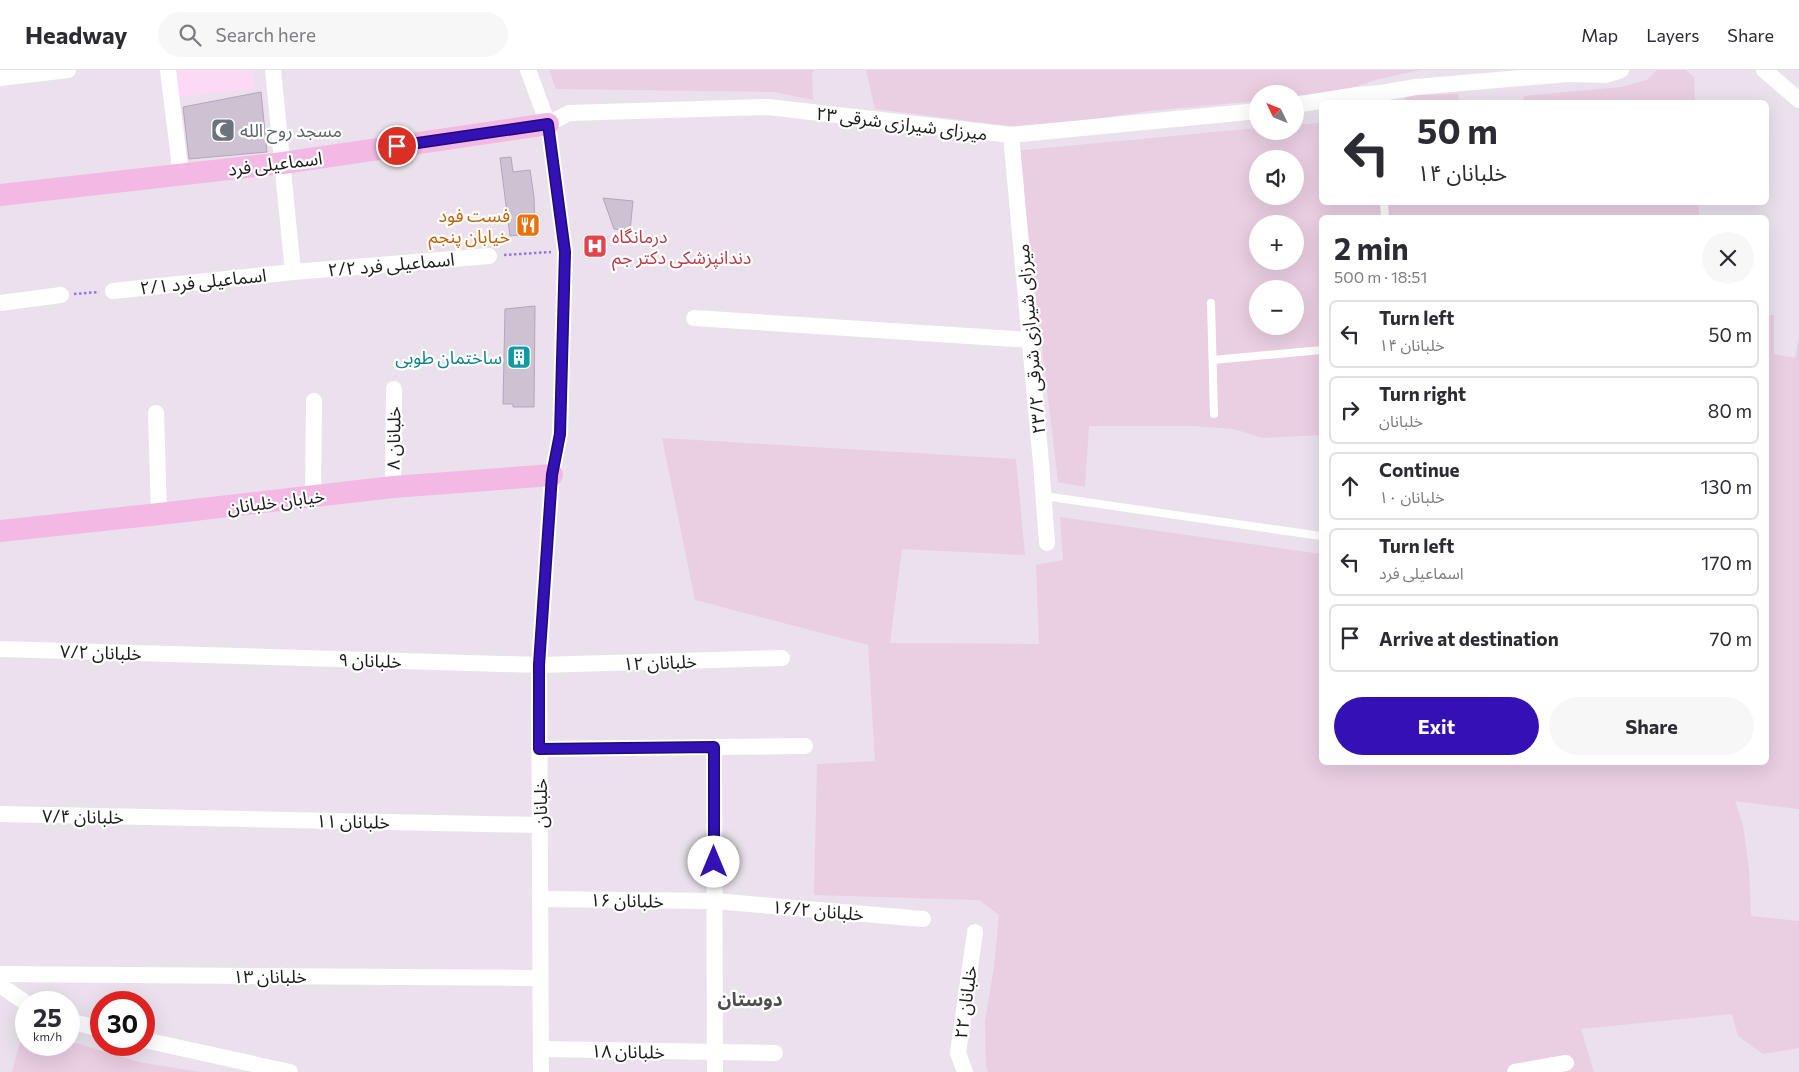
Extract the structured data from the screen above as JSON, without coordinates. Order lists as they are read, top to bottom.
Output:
{
  "streets": {
    "street": [
      "۲۳ میرزای شیرازی شرقی",
      "اسماعیلی فرد",
      "۲/۲ اسماعیلی فرد",
      "۲/۱ اسماعیلی فرد",
      "۲۳/۲ میرزای شیرازی شرقی",
      "۸ خلبانان",
      "خیابان خلبانان",
      "۷/۲ خلبانان",
      "۹ خلبانان",
      "۱۲ خلبانان",
      "خلبانان",
      "۷/۴ خلبانان",
      "۱۱ خلبانان",
      "۱۶ خلبانان",
      "۱۶/۲ خلبانان",
      "۱۳ خلبانان",
      "۲۲ خلبانان",
      "۱۸ خلبانان"
    ]
  },
  "crossings": [
    ["۲۳ میرزای شیرازی شرقی", "اسماعیلی فرد"],
    ["۲۳ میرزای شیرازی شرقی", "۲۳/۲ میرزای شیرازی شرقی"],
    ["۲۳ میرزای شیرازی شرقی", "خلبانان"],
    ["اسماعیلی فرد", "خلبانان"],
    ["۲/۲ اسماعیلی فرد", "۲/۱ اسماعیلی فرد"],
    ["۸ خلبانان", "خیابان خلبانان"],
    ["خیابان خلبانان", "خلبانان"],
    ["۷/۲ خلبانان", "۹ خلبانان"],
    ["۹ خلبانان", "۱۲ خلبانان"],
    ["۹ خلبانان", "خلبانان"],
    ["۱۲ خلبانان", "خلبانان"],
    ["خلبانان", "۱۱ خلبانان"],
    ["خلبانان", "۱۶ خلبانان"],
    ["خلبانان", "۱۳ خلبانان"],
    ["خلبانان", "۱۸ خلبانان"],
    ["۷/۴ خلبانان", "۱۱ خلبانان"],
    ["۱۶ خلبانان", "۱۶/۲ خلبانان"]
  ],
  "districts": ["دوستان"],
  "places": {
    "mosque": ["مسجد روح الله"],
    "restaurant": ["فست فود خیابان پنجم"],
    "hospital": ["درمانگاه دندانپزشکی دکتر جم"],
    "building": ["ساختمان طوبی"]
  },
  "north": "top left",
  "page": {
    "header": "Headway",
    "search": "Search here",
    "nav": ["Map", "Layers", "Share"],
    "map_buttons": ["+", "−"],
    "turn": ["50 m", "۱۴ خلبانان"],
    "heading": ["2 min", "500 m · 18:51"],
    "list": [
      {
        "name": "Turn left",
        "note": "۱۴ خلبانان",
        "value": "50 m"
      },
      {
        "name": "Turn right",
        "note": "خلبانان",
        "value": "80 m"
      },
      {
        "name": "Continue",
        "note": "۱۰ خلبانان",
        "value": "130 m"
      },
      {
        "name": "Turn left",
        "note": "اسماعیلی فرد",
        "value": "170 m"
      },
      {
        "name": "Arrive at destination",
        "value": "70 m"
      }
    ],
    "buttons": ["Exit", "Share"],
    "speed": "25 km/h",
    "limit": "30"
  }
}
